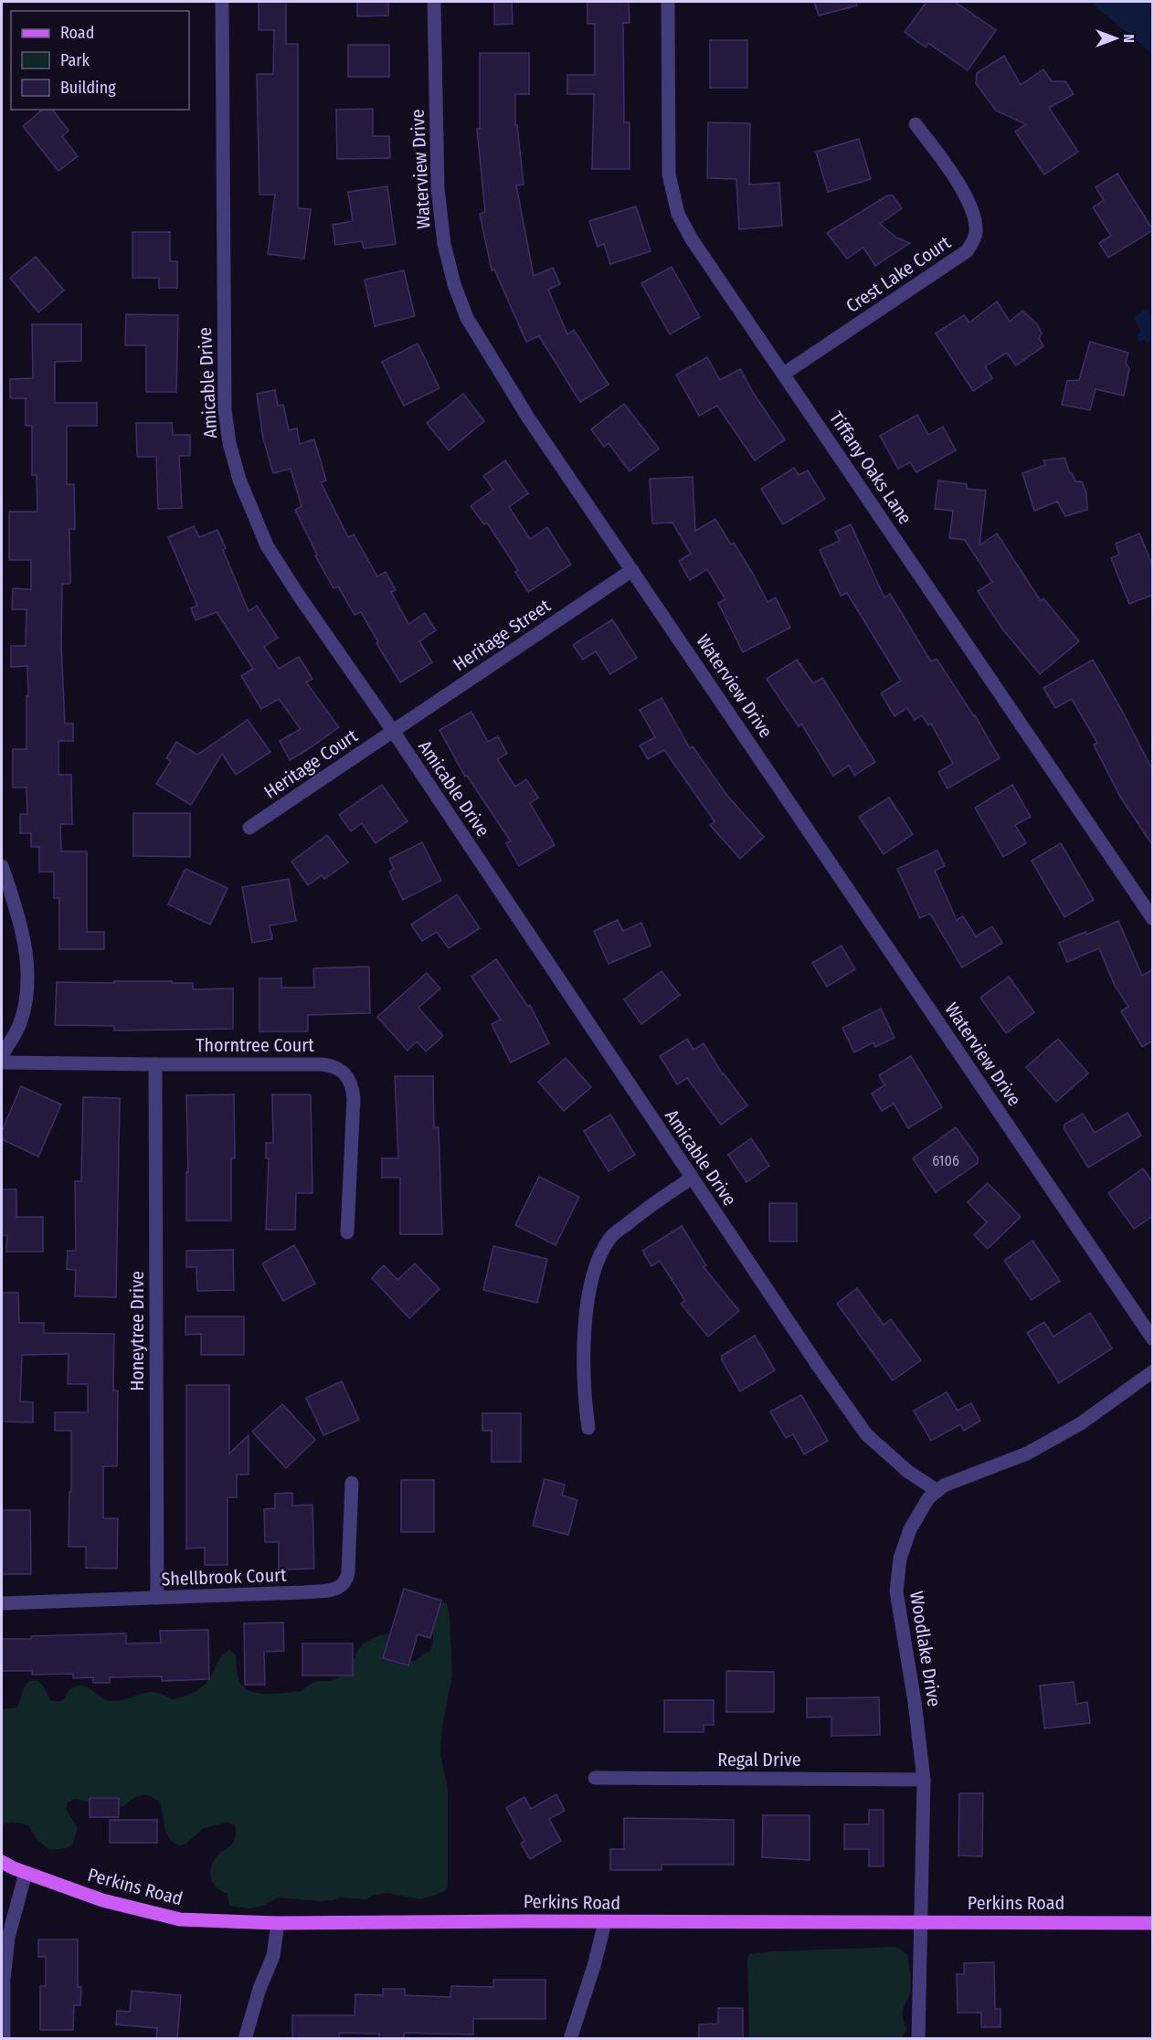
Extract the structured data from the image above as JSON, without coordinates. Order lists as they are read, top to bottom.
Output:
{
  "streets": {
    "main road": ["Perkins Road"],
    "street": [
      "Waterview Drive",
      "Crest Lake Court",
      "Amicable Drive",
      "Tiffany Oaks Lane",
      "Heritage Street",
      "Heritage Court",
      "Thorntree Court",
      "Honeytree Drive",
      "Shellbrook Court",
      "Woodlake Drive",
      "Regal Drive"
    ]
  },
  "crossings": [
    ["Waterview Drive", "Heritage Street"],
    ["Crest Lake Court", "Tiffany Oaks Lane"],
    ["Amicable Drive", "Heritage Street"],
    ["Amicable Drive", "Heritage Court"],
    ["Amicable Drive", "Woodlake Drive"],
    ["Heritage Street", "Heritage Court"],
    ["Thorntree Court", "Honeytree Drive"],
    ["Honeytree Drive", "Shellbrook Court"],
    ["Woodlake Drive", "Regal Drive"],
    ["Woodlake Drive", "Perkins Road"]
  ],
  "house_numbers": ["6106"],
  "legend": ["Road", "Park", "Building"],
  "north": "right"
}
